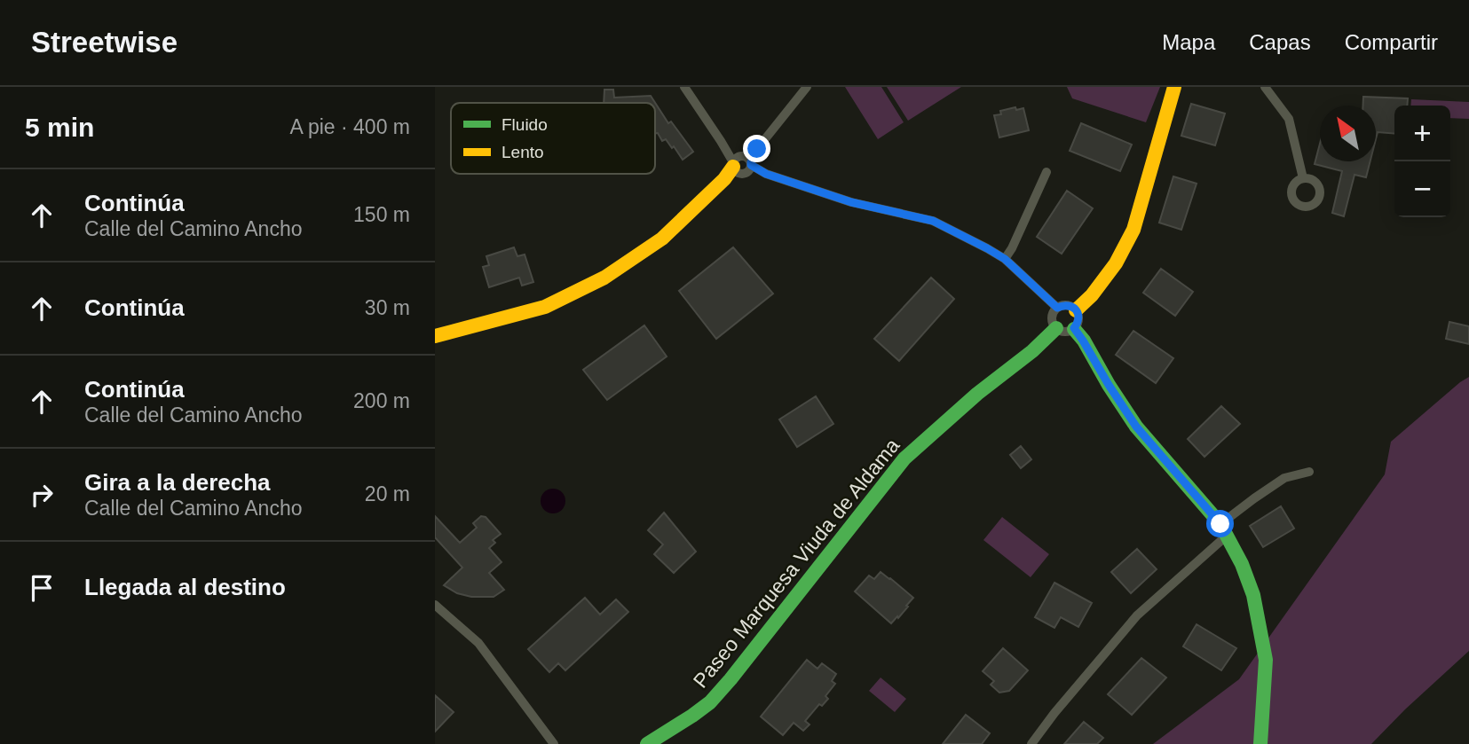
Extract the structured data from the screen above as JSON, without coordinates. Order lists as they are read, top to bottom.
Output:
{
  "streets": {
    "street": ["Paseo Marquesa Viuda de Aldama"]
  },
  "legend": ["Fluido", "Lento"],
  "north": "top left",
  "page": {
    "header": "Streetwise",
    "nav": ["Mapa", "Capas", "Compartir"],
    "heading": ["5 min", "A pie · 400 m"],
    "map_buttons": ["+", "−"],
    "list": [
      ["Continúa", "Calle del Camino Ancho", "150 m"],
      ["Continúa", "30 m"],
      ["Continúa", "Calle del Camino Ancho", "200 m"],
      ["Gira a la derecha", "Calle del Camino Ancho", "20 m"],
      "Llegada al destino"
    ]
  }
}
